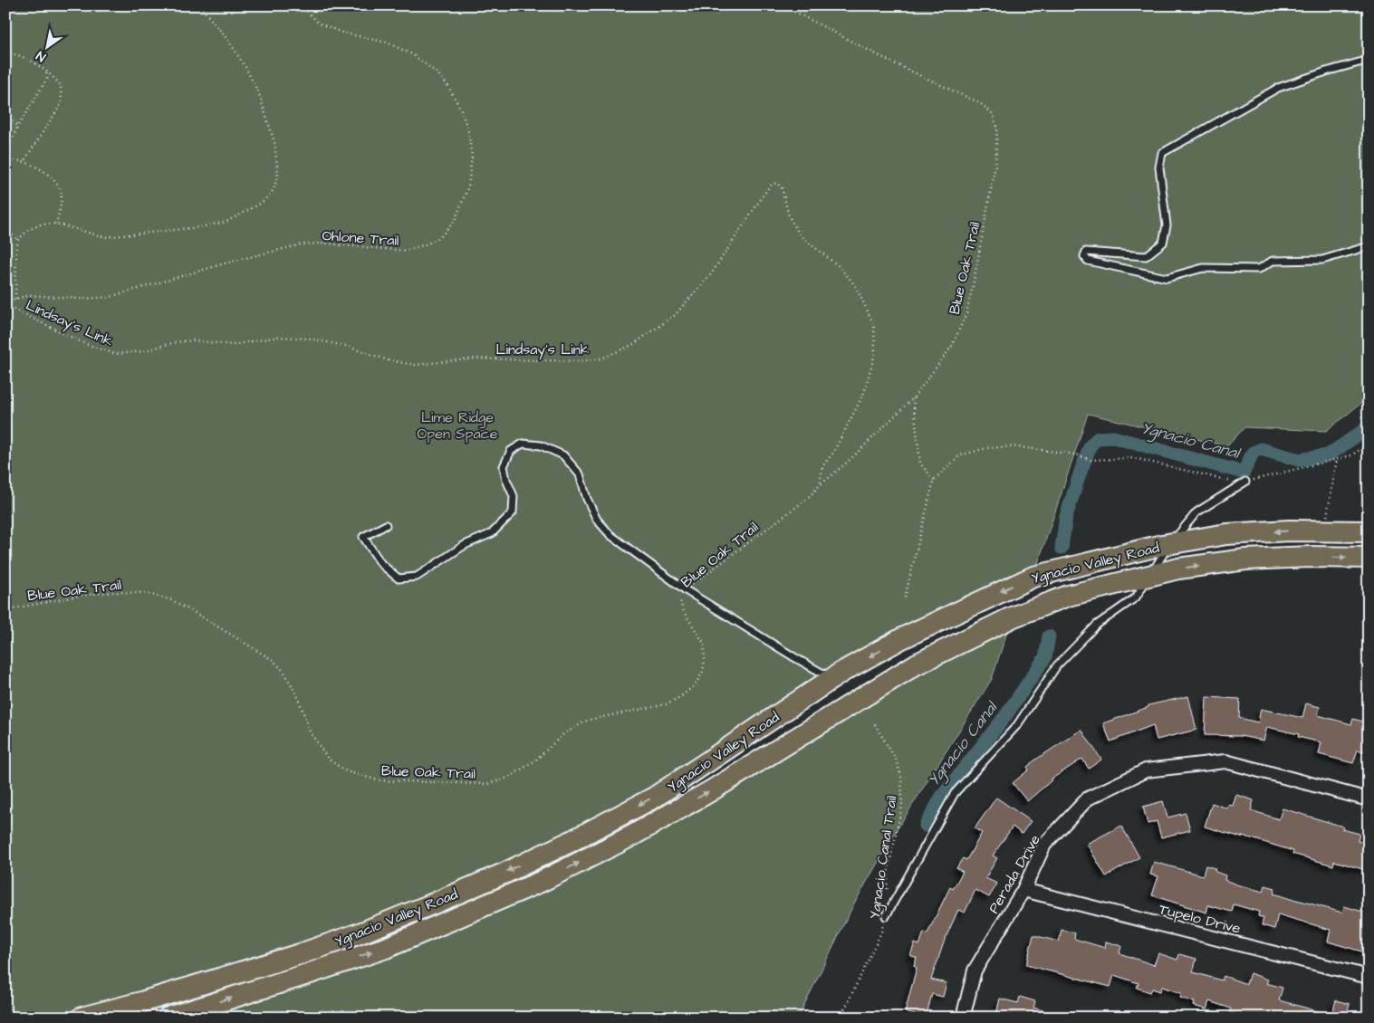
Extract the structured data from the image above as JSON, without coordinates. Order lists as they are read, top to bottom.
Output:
{
  "streets": {
    "highway": ["Ygnacio Valley Road"],
    "street": ["Perada Drive", "Tupelo Drive"],
    "path": [
      "Ohlone Trail",
      "Blue Oak Trail",
      "Lindsay's Link",
      "Ygnacio Canal Trail"
    ]
  },
  "crossings": [
    ["Ohlone Trail", "Lindsay's Link"],
    ["Blue Oak Trail", "Lindsay's Link"],
    ["Perada Drive", "Tupelo Drive"]
  ],
  "water": ["Ygnacio Canal"],
  "parks": ["Lime Ridge Open Space"],
  "north": "bottom left"
}
